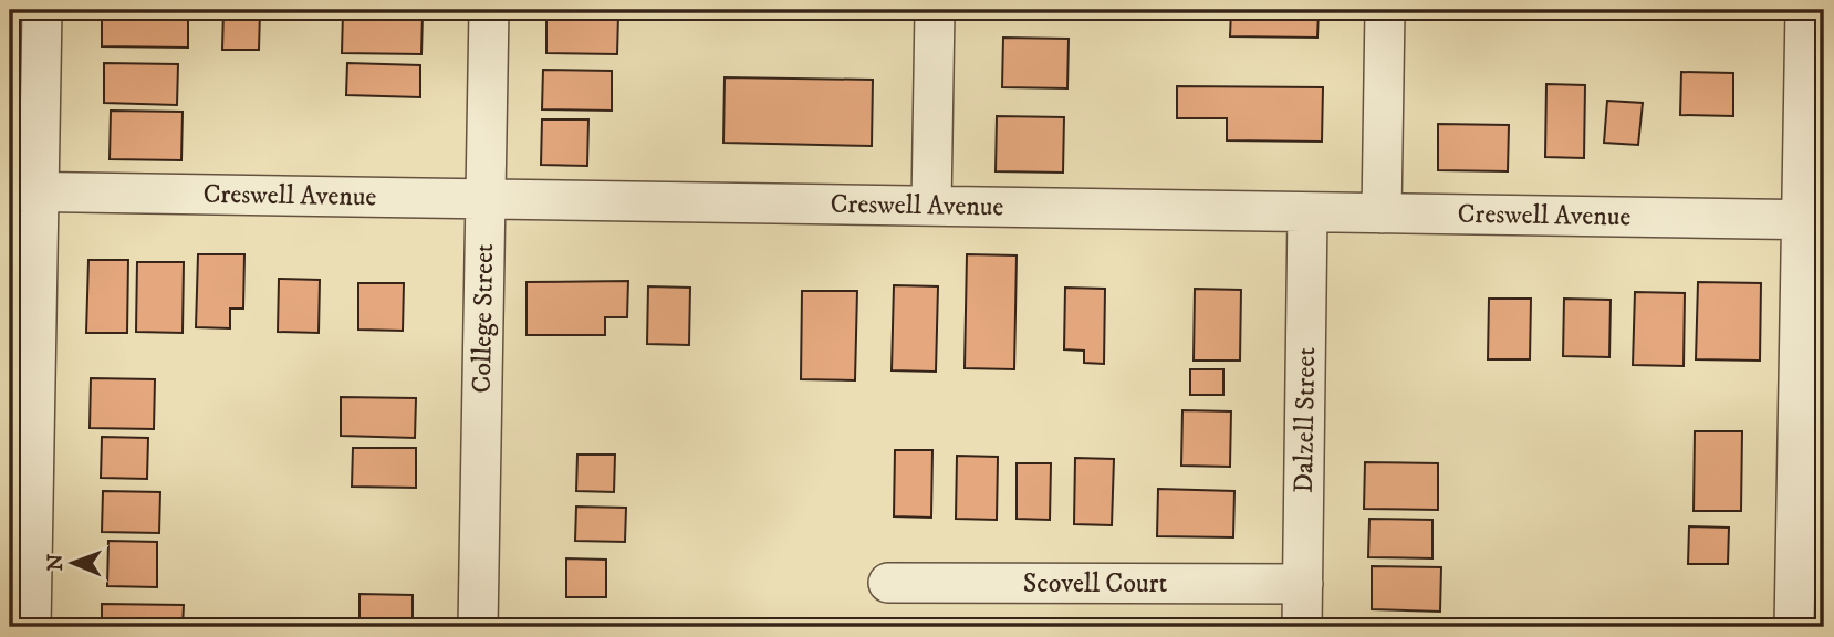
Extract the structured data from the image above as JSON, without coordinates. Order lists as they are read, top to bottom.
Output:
{
  "streets": {
    "street": [
      "Creswell Avenue",
      "College Street",
      "Dalzell Street",
      "Scovell Court"
    ]
  },
  "crossings": [
    ["Creswell Avenue", "College Street"],
    ["Creswell Avenue", "Dalzell Street"],
    ["Dalzell Street", "Scovell Court"]
  ],
  "north": "left"
}
